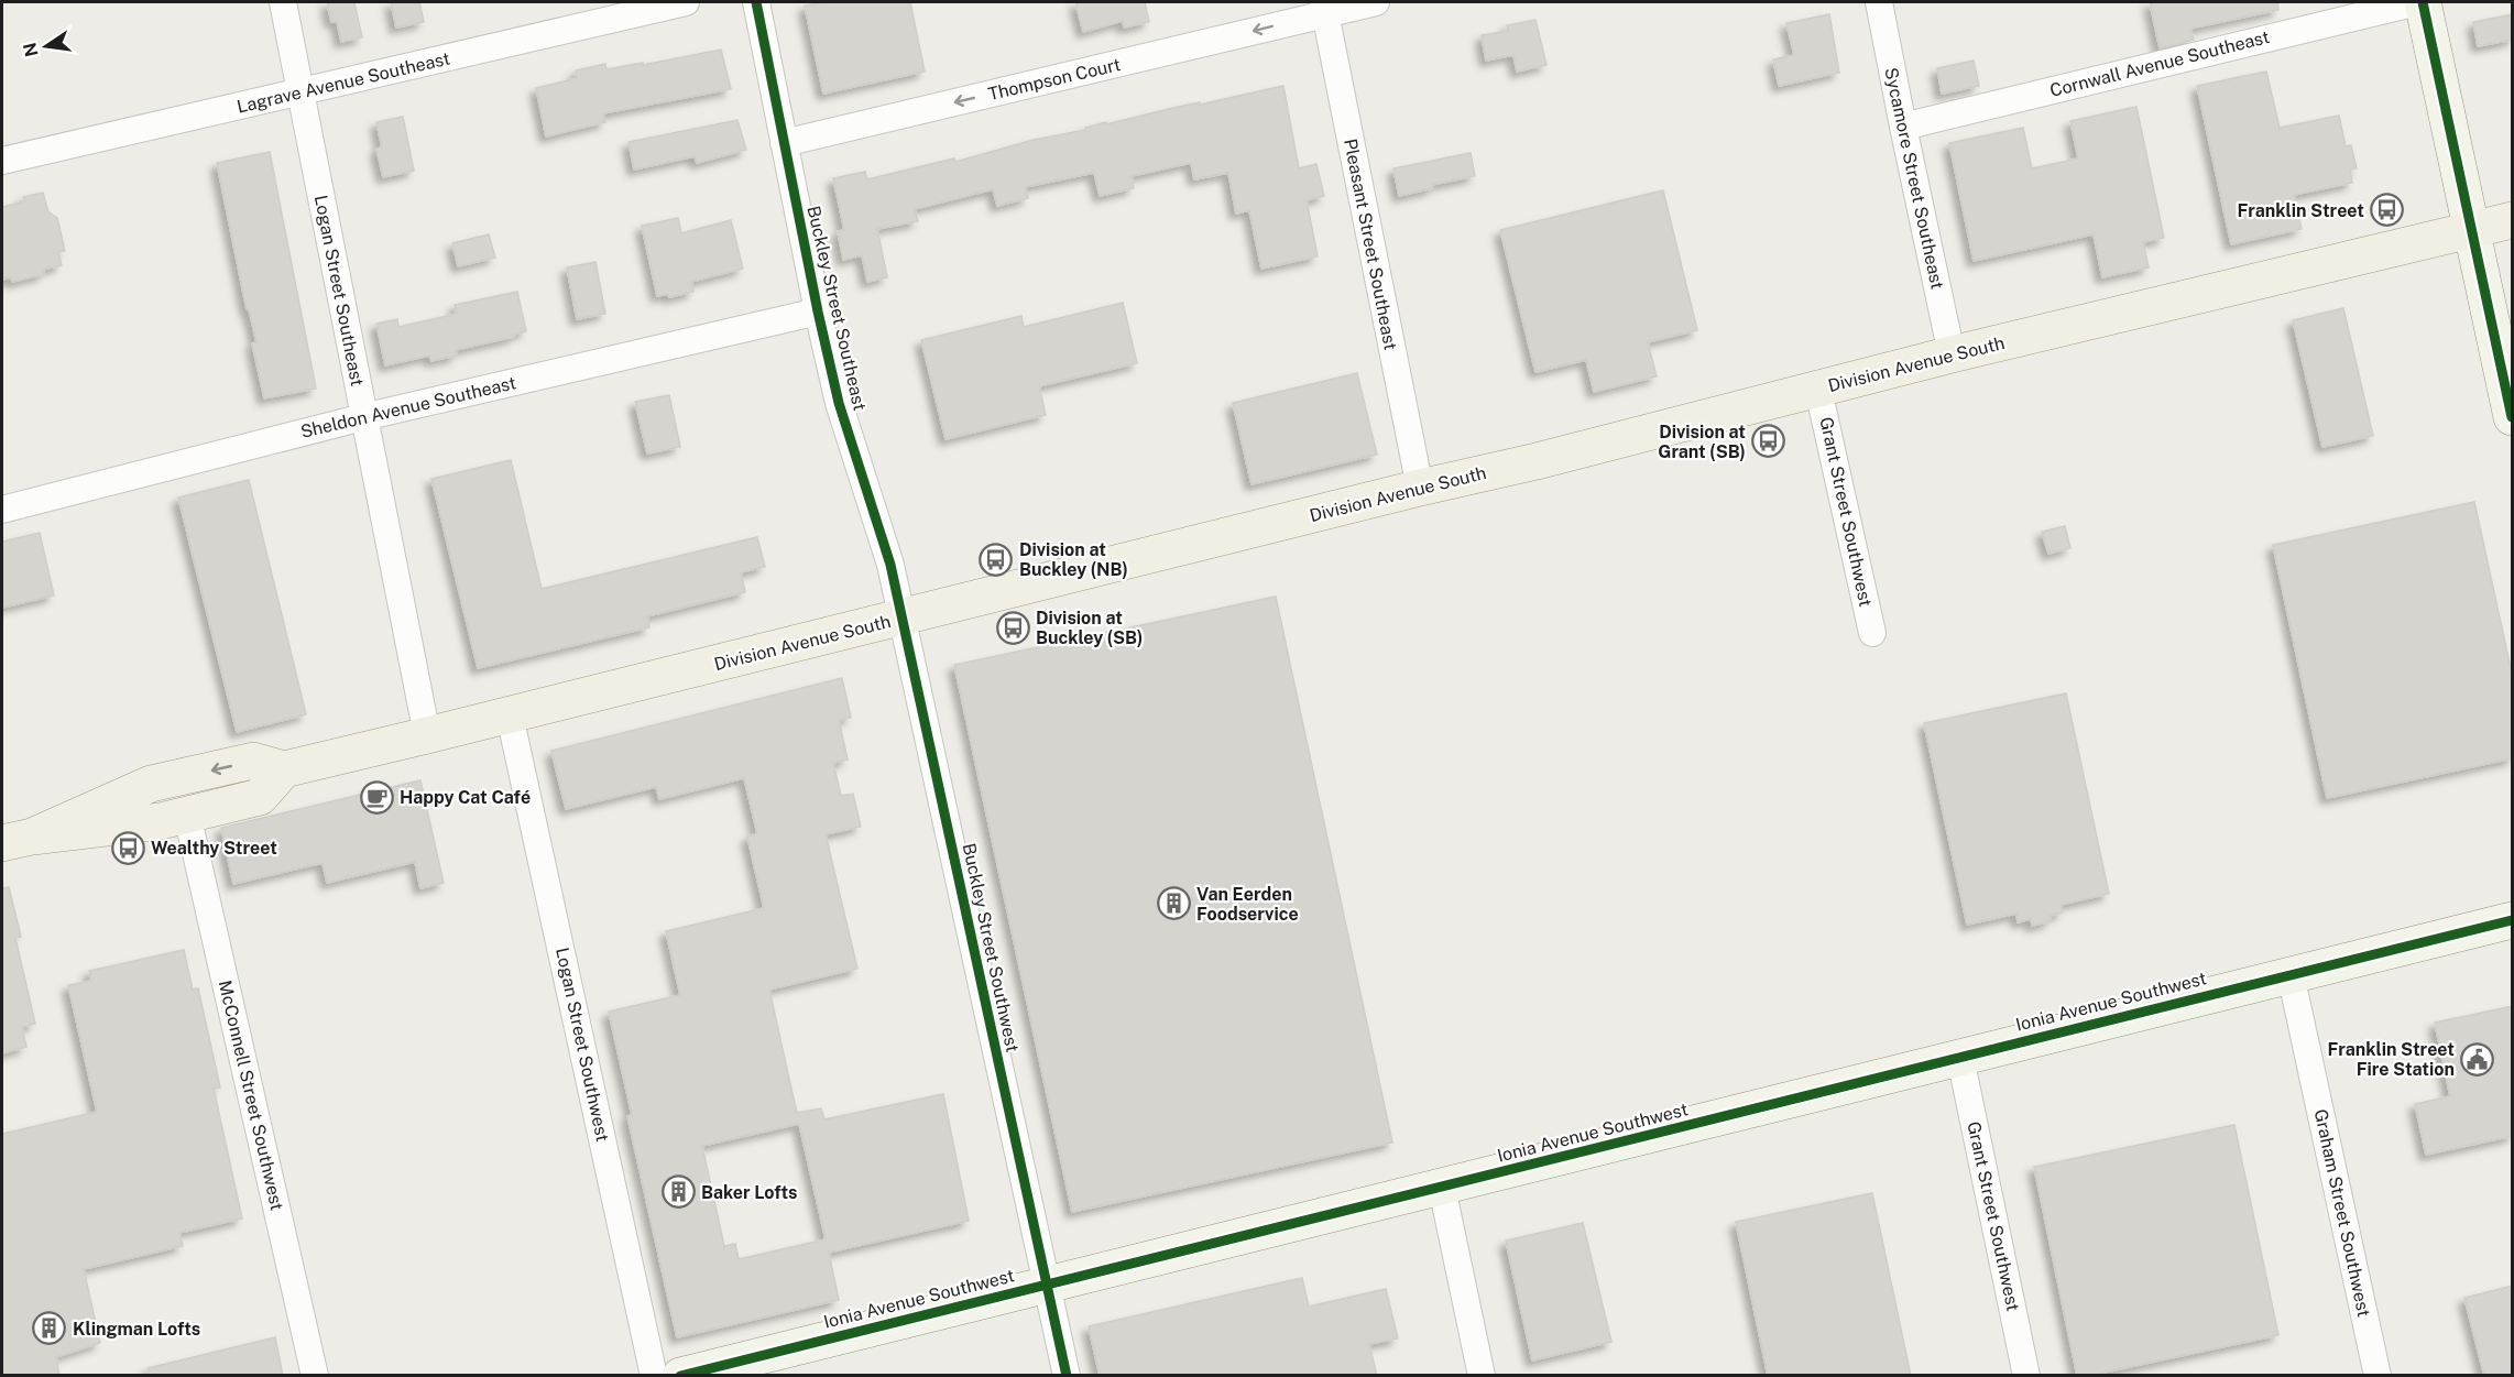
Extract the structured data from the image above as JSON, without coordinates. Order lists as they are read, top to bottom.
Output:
{
  "streets": {
    "main road": ["Division Avenue South"],
    "street": [
      "Cornwall Avenue Southeast",
      "Thompson Court",
      "Lagrave Avenue Southeast",
      "Sycamore Street Southeast",
      "Pleasant Street Southeast",
      "Logan Street Southeast",
      "Buckley Street Southeast",
      "Sheldon Avenue Southeast",
      "Grant Street Southwest",
      "Buckley Street Southwest",
      "Ionia Avenue Southwest",
      "Logan Street Southwest",
      "McConnell Street Southwest",
      "Graham Street Southwest"
    ]
  },
  "crossings": [
    ["Cornwall Avenue Southeast", "Sycamore Street Southeast"],
    ["Thompson Court", "Pleasant Street Southeast"],
    ["Thompson Court", "Buckley Street Southeast"],
    ["Lagrave Avenue Southeast", "Logan Street Southeast"],
    ["Sycamore Street Southeast", "Division Avenue South"],
    ["Pleasant Street Southeast", "Division Avenue South"],
    ["Logan Street Southeast", "Division Avenue South"],
    ["Logan Street Southeast", "Sheldon Avenue Southeast"],
    ["Buckley Street Southeast", "Division Avenue South"],
    ["Buckley Street Southeast", "Sheldon Avenue Southeast"],
    ["Buckley Street Southeast", "Buckley Street Southwest"],
    ["Division Avenue South", "Grant Street Southwest"],
    ["Division Avenue South", "Buckley Street Southwest"],
    ["Division Avenue South", "Logan Street Southwest"],
    ["Division Avenue South", "McConnell Street Southwest"],
    ["Grant Street Southwest", "Ionia Avenue Southwest"],
    ["Buckley Street Southwest", "Ionia Avenue Southwest"],
    ["Ionia Avenue Southwest", "Graham Street Southwest"]
  ],
  "one_way": ["Thompson Court"],
  "places": {
    "bus stop": [
      "Franklin Street",
      "Division at Grant (SB)",
      "Division at Buckley (NB)",
      "Division at Buckley (SB)",
      "Wealthy Street"
    ],
    "cafe": ["Happy Cat Café"],
    "building": ["Van Eerden Foodservice", "Baker Lofts", "Klingman Lofts"],
    "public building": ["Franklin Street Fire Station"]
  },
  "north": "left"
}
